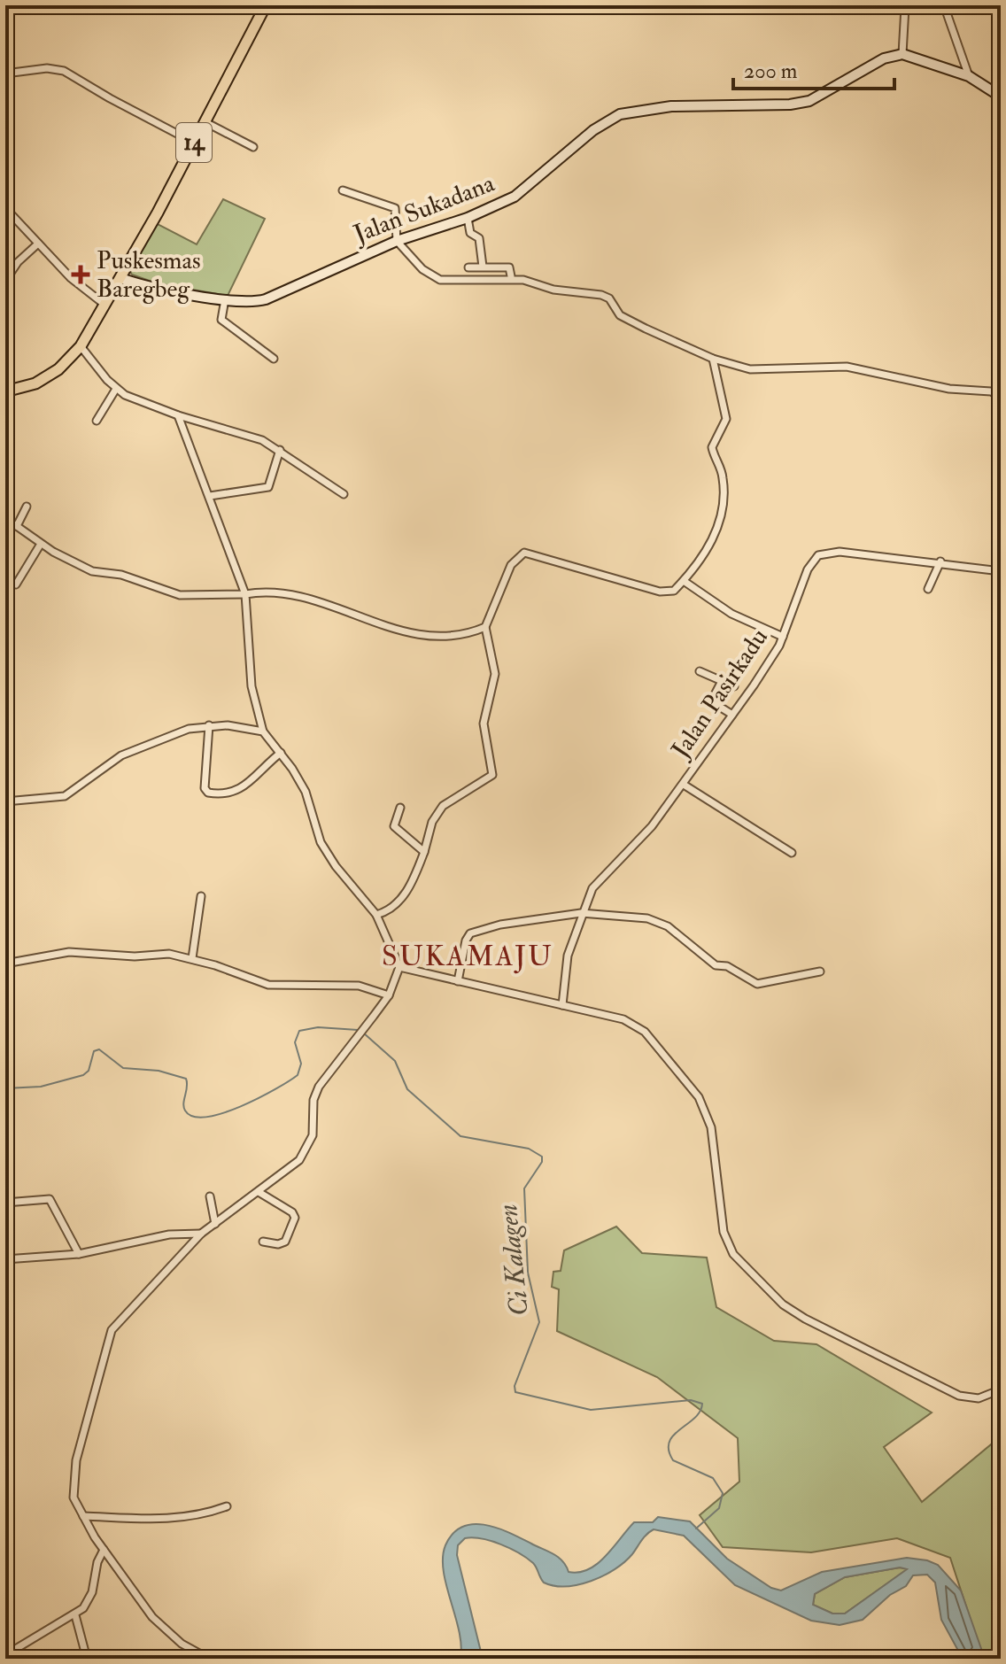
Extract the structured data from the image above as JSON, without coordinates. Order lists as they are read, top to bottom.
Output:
{
  "streets": {
    "highway": ["14"],
    "main road": ["Jalan Sukadana"],
    "street": ["Jalan Pasirkadu"]
  },
  "crossings": [
    ["14", "Jalan Sukadana"]
  ],
  "districts": ["SUKAMAJU"],
  "water": ["Ci Kalagen"],
  "places": {
    "health": ["Puskesmas Baregbeg"]
  },
  "scale_bar": "200 m"
}
